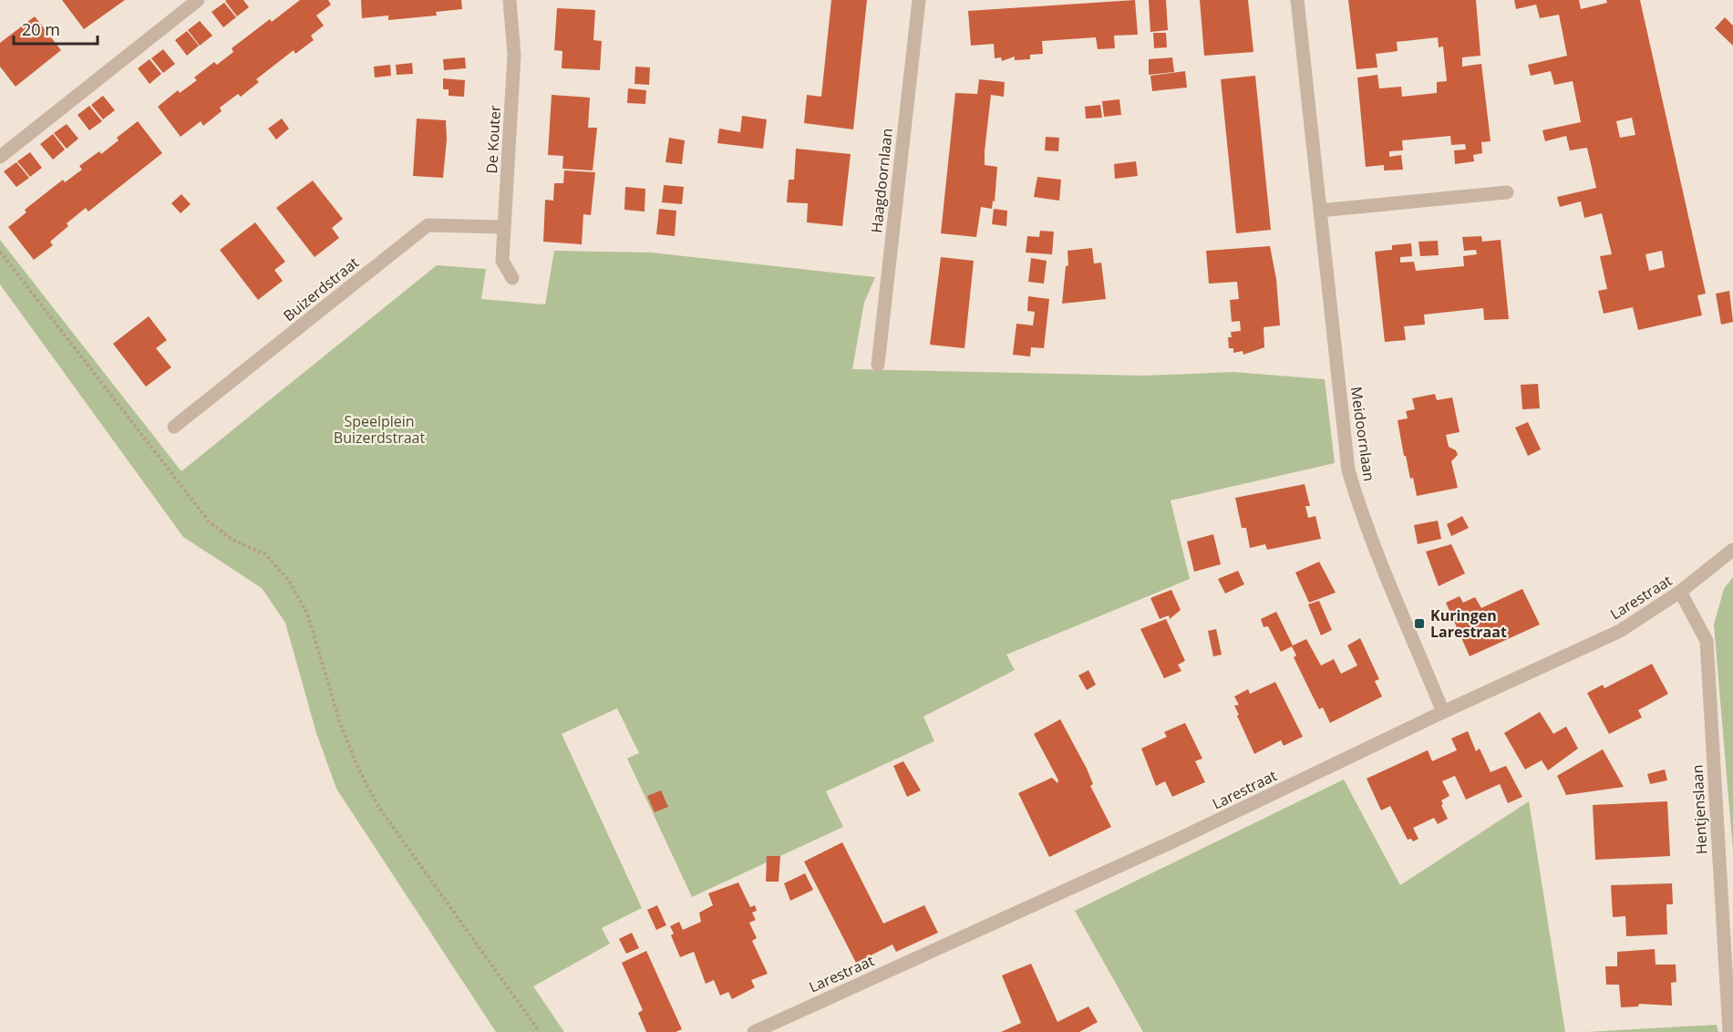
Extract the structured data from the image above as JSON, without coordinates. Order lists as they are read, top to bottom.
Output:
{
  "streets": {
    "street": [
      "De Kouter",
      "Haagdoornlaan",
      "Buizerdstraat",
      "Meidoornlaan",
      "Larestraat",
      "Hentjenslaan"
    ]
  },
  "crossings": [
    ["De Kouter", "Buizerdstraat"],
    ["Meidoornlaan", "Larestraat"],
    ["Larestraat", "Hentjenslaan"]
  ],
  "parks": ["Speelplein Buizerdstraat"],
  "places": {
    "transit": ["Kuringen Larestraat"]
  },
  "scale_bar": "20 m"
}
